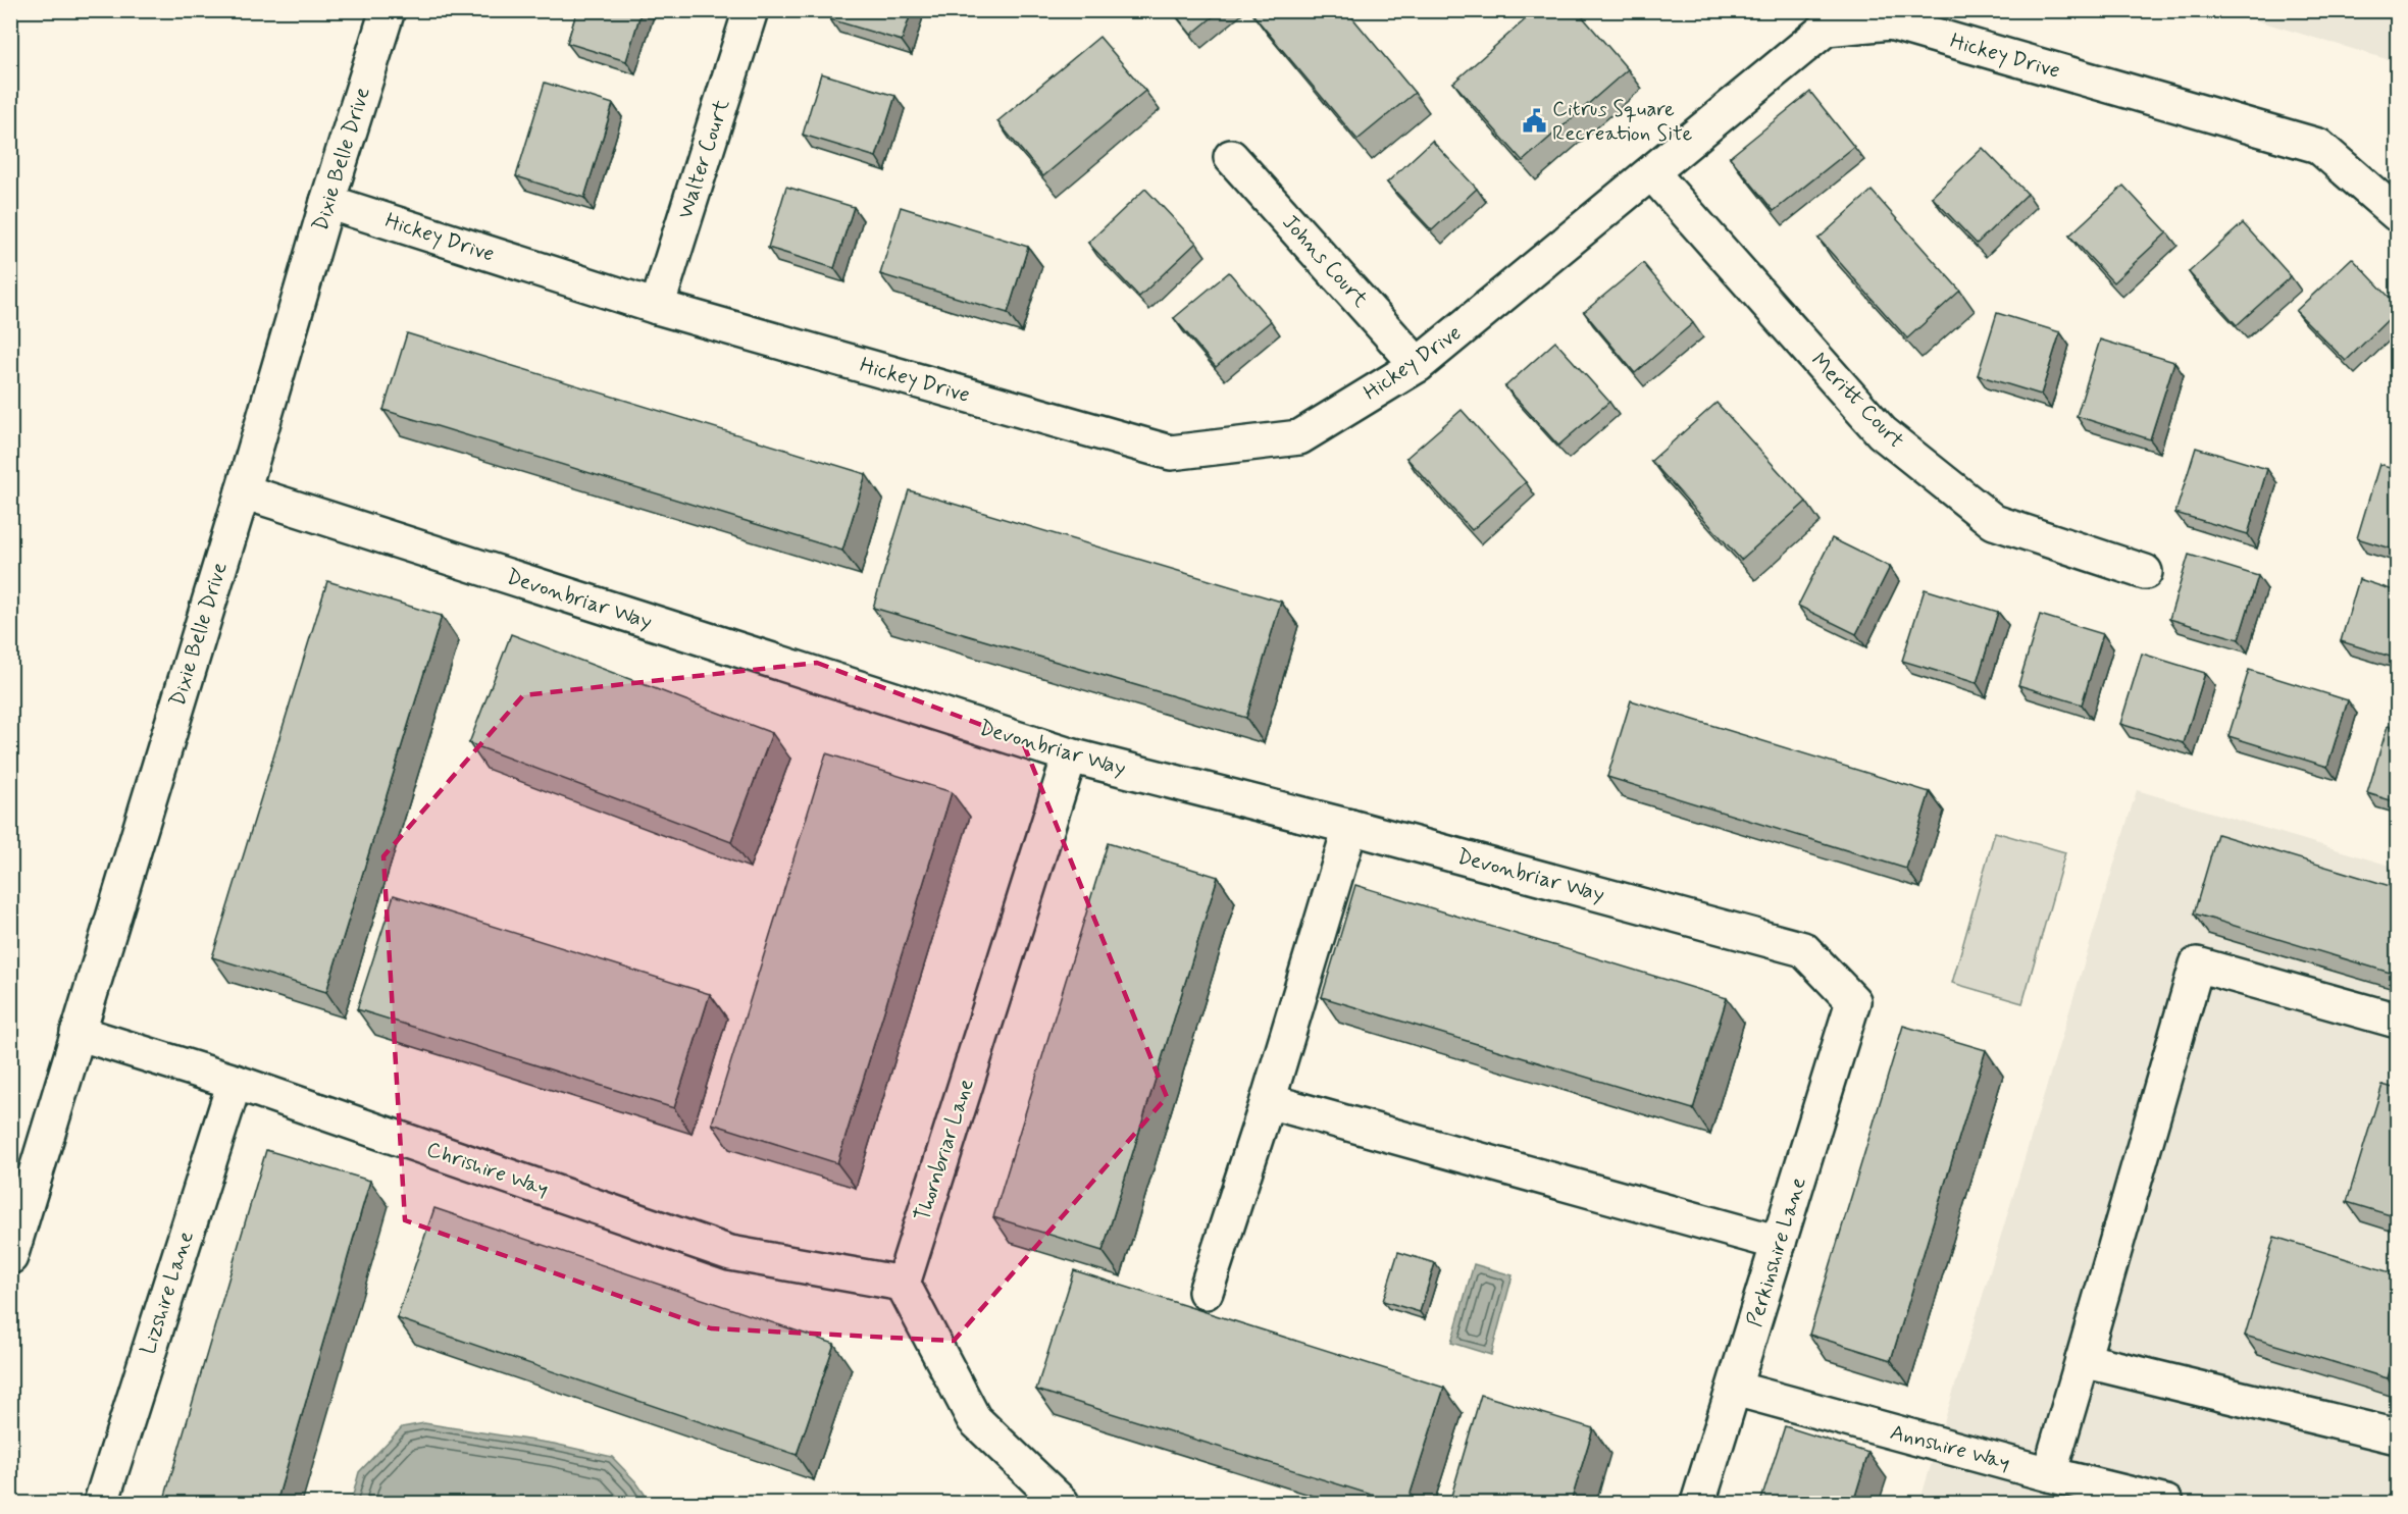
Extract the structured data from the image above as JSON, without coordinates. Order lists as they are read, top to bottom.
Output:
{
  "streets": {
    "street": [
      "Hickey Drive",
      "Dixie Belle Drive",
      "Walter Court",
      "Johns Court",
      "Meritt Court",
      "Devonbriar Way",
      "Thornbriar Lane",
      "Chrishire Way",
      "Perkinshire Lane",
      "Lizshire Lane",
      "Annshire Way"
    ]
  },
  "crossings": [
    ["Hickey Drive", "Dixie Belle Drive"],
    ["Hickey Drive", "Walter Court"],
    ["Hickey Drive", "Johns Court"],
    ["Hickey Drive", "Meritt Court"],
    ["Dixie Belle Drive", "Devonbriar Way"],
    ["Dixie Belle Drive", "Chrishire Way"],
    ["Devonbriar Way", "Thornbriar Lane"],
    ["Devonbriar Way", "Perkinshire Lane"],
    ["Thornbriar Lane", "Chrishire Way"],
    ["Chrishire Way", "Lizshire Lane"],
    ["Perkinshire Lane", "Annshire Way"]
  ],
  "places": {
    "public building": ["Citrus Square Recreation Site"]
  }
}
